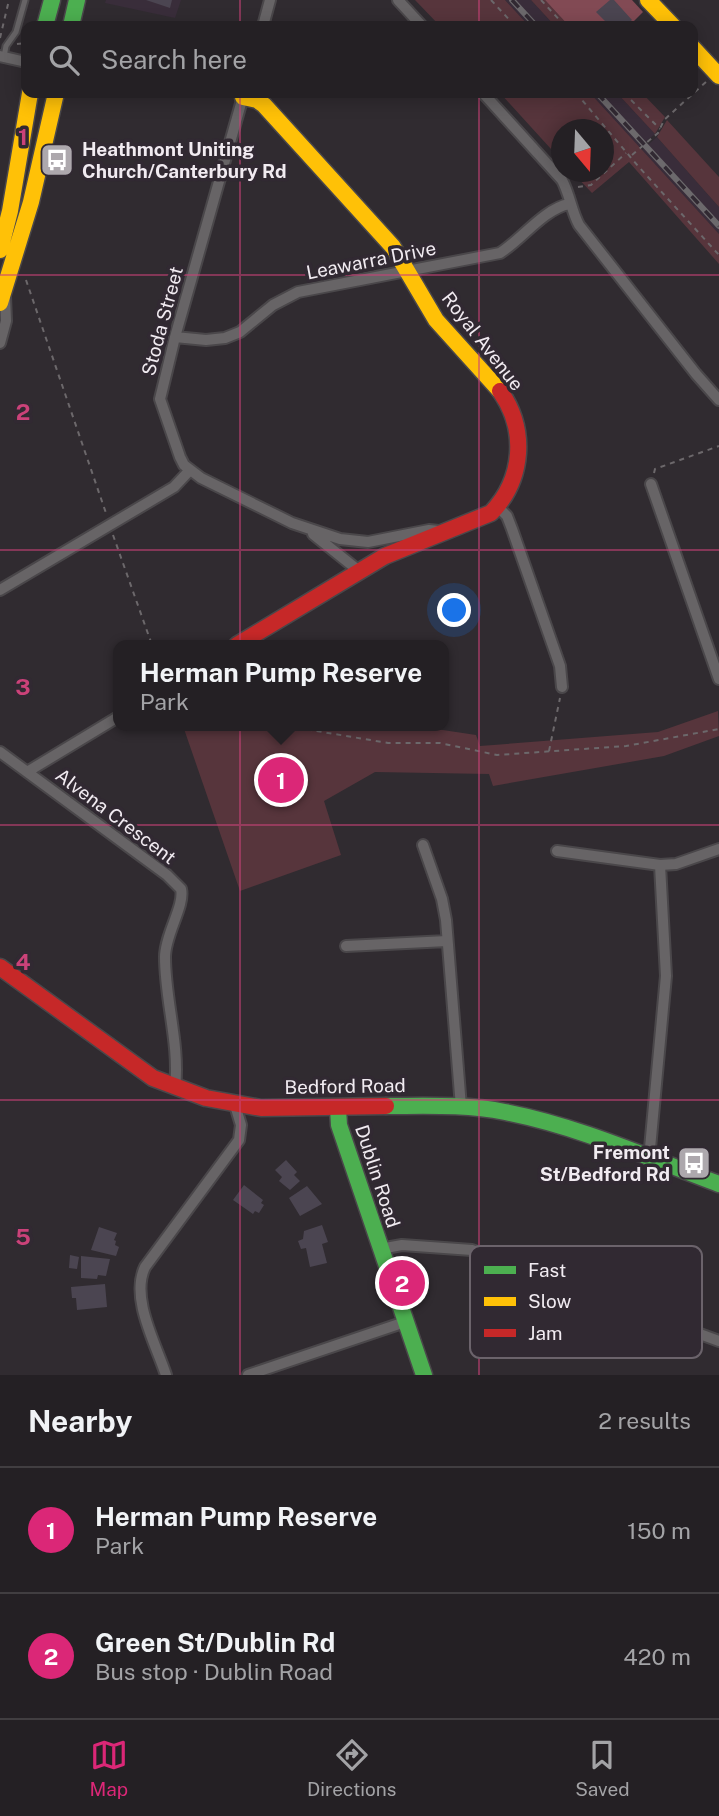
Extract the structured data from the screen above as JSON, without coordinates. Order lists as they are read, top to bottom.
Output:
{
  "streets": {
    "main road": ["Royal Avenue", "Bedford Road", "Dublin Road"],
    "street": ["Leawarra Drive", "Stoda Street", "Alvena Crescent"]
  },
  "crossings": [
    ["Leawarra Drive", "Stoda Street"],
    ["Leawarra Drive", "Royal Avenue"],
    ["Alvena Crescent", "Bedford Road"],
    ["Bedford Road", "Dublin Road"]
  ],
  "places": {
    "bus stop": ["Heathmont Uniting Church/Canterbury Rd", "Fremont St/Bedford Rd"]
  },
  "legend": ["Fast", "Slow", "Jam"],
  "north": "bottom",
  "page": {
    "search": "Search here",
    "popup": ["Herman Pump Reserve", "Park"],
    "pins": ["1", "2"],
    "heading": ["Nearby", "2 results"],
    "list": [
      {
        "mark": "1",
        "name": "Herman Pump Reserve",
        "note": "Park",
        "value": "150 m"
      },
      {
        "mark": "2",
        "name": "Green St/Dublin Rd",
        "note": "Bus stop · Dublin Road",
        "value": "420 m"
      }
    ],
    "nav": ["Map", "Directions", "Saved"]
  },
  "grid": {
    "rows": [
      "1",
      "2",
      "3",
      "4",
      "5"
    ]
  }
}
